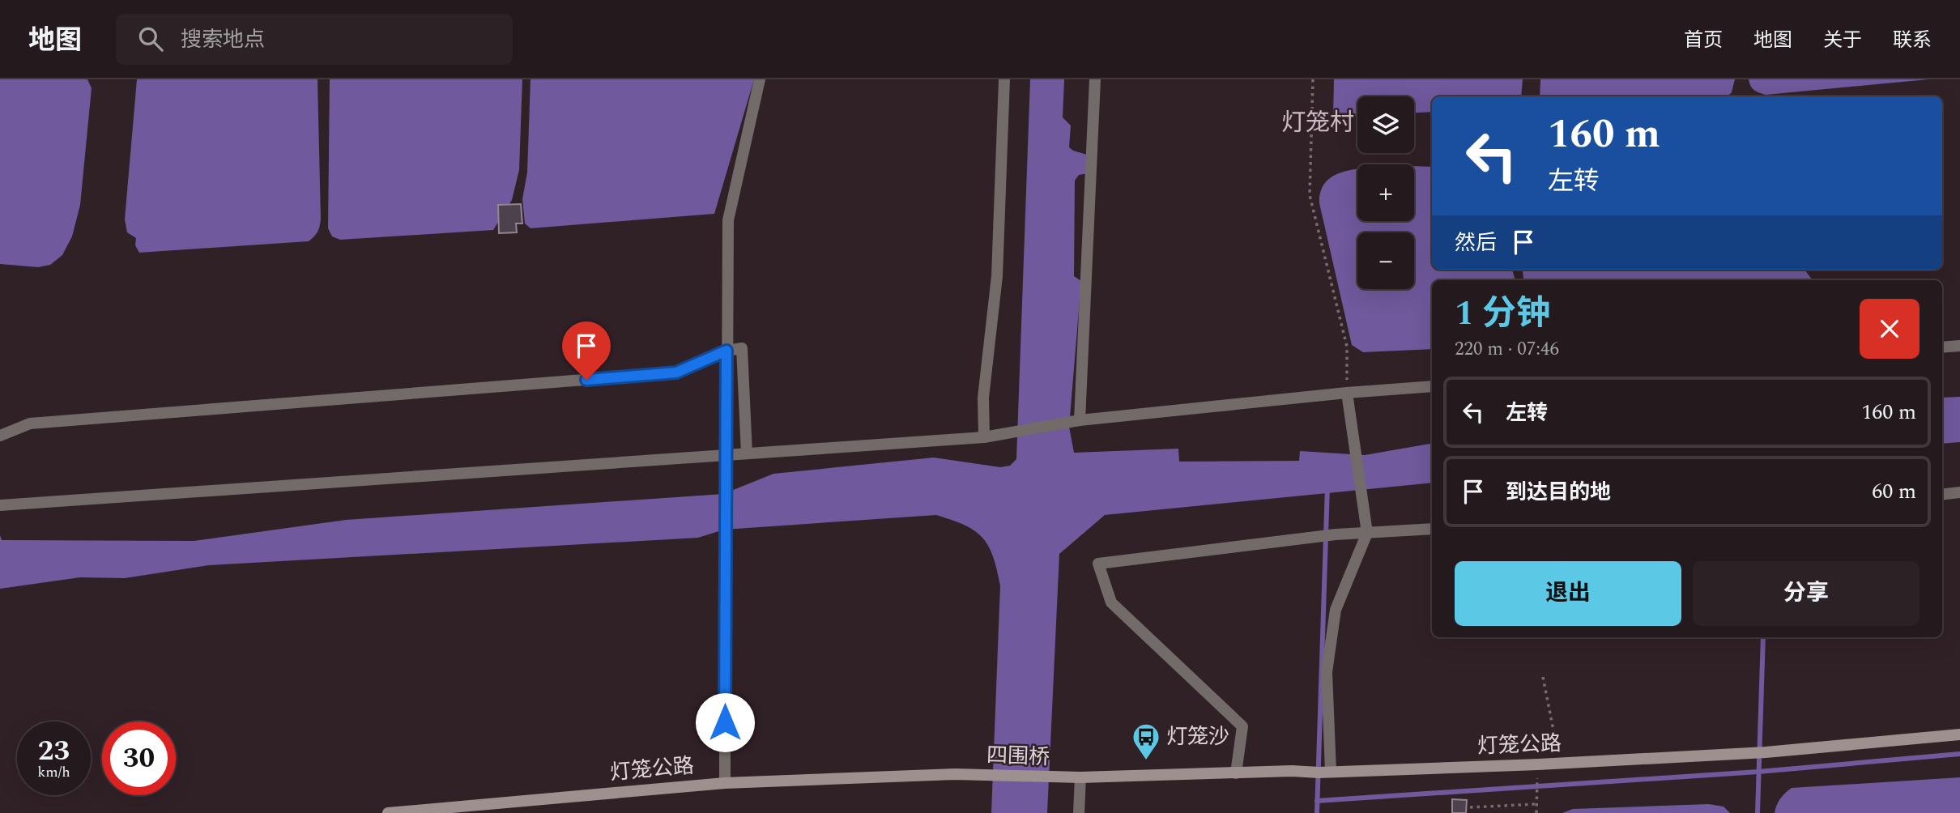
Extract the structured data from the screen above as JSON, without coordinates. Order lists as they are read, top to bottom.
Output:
{
  "streets": {
    "street": ["灯笼公路", "四围桥"]
  },
  "crossings": [
    ["灯笼公路", "四围桥"]
  ],
  "districts": ["灯笼村"],
  "places": {
    "bus stop": ["灯笼沙"]
  },
  "page": {
    "header": "地图",
    "search": "搜索地点",
    "nav": [
      "首页",
      "地图",
      "关于",
      "联系"
    ],
    "map_buttons": ["+", "−"],
    "turn": ["160 m", "左转"],
    "then": "然后",
    "heading": ["1 分钟", "220 m · 07:46"],
    "list": [
      {
        "name": "左转",
        "value": "160 m"
      },
      {
        "name": "到达目的地",
        "value": "60 m"
      }
    ],
    "buttons": ["退出", "分享"],
    "speed": "23 km/h",
    "limit": "30"
  }
}
